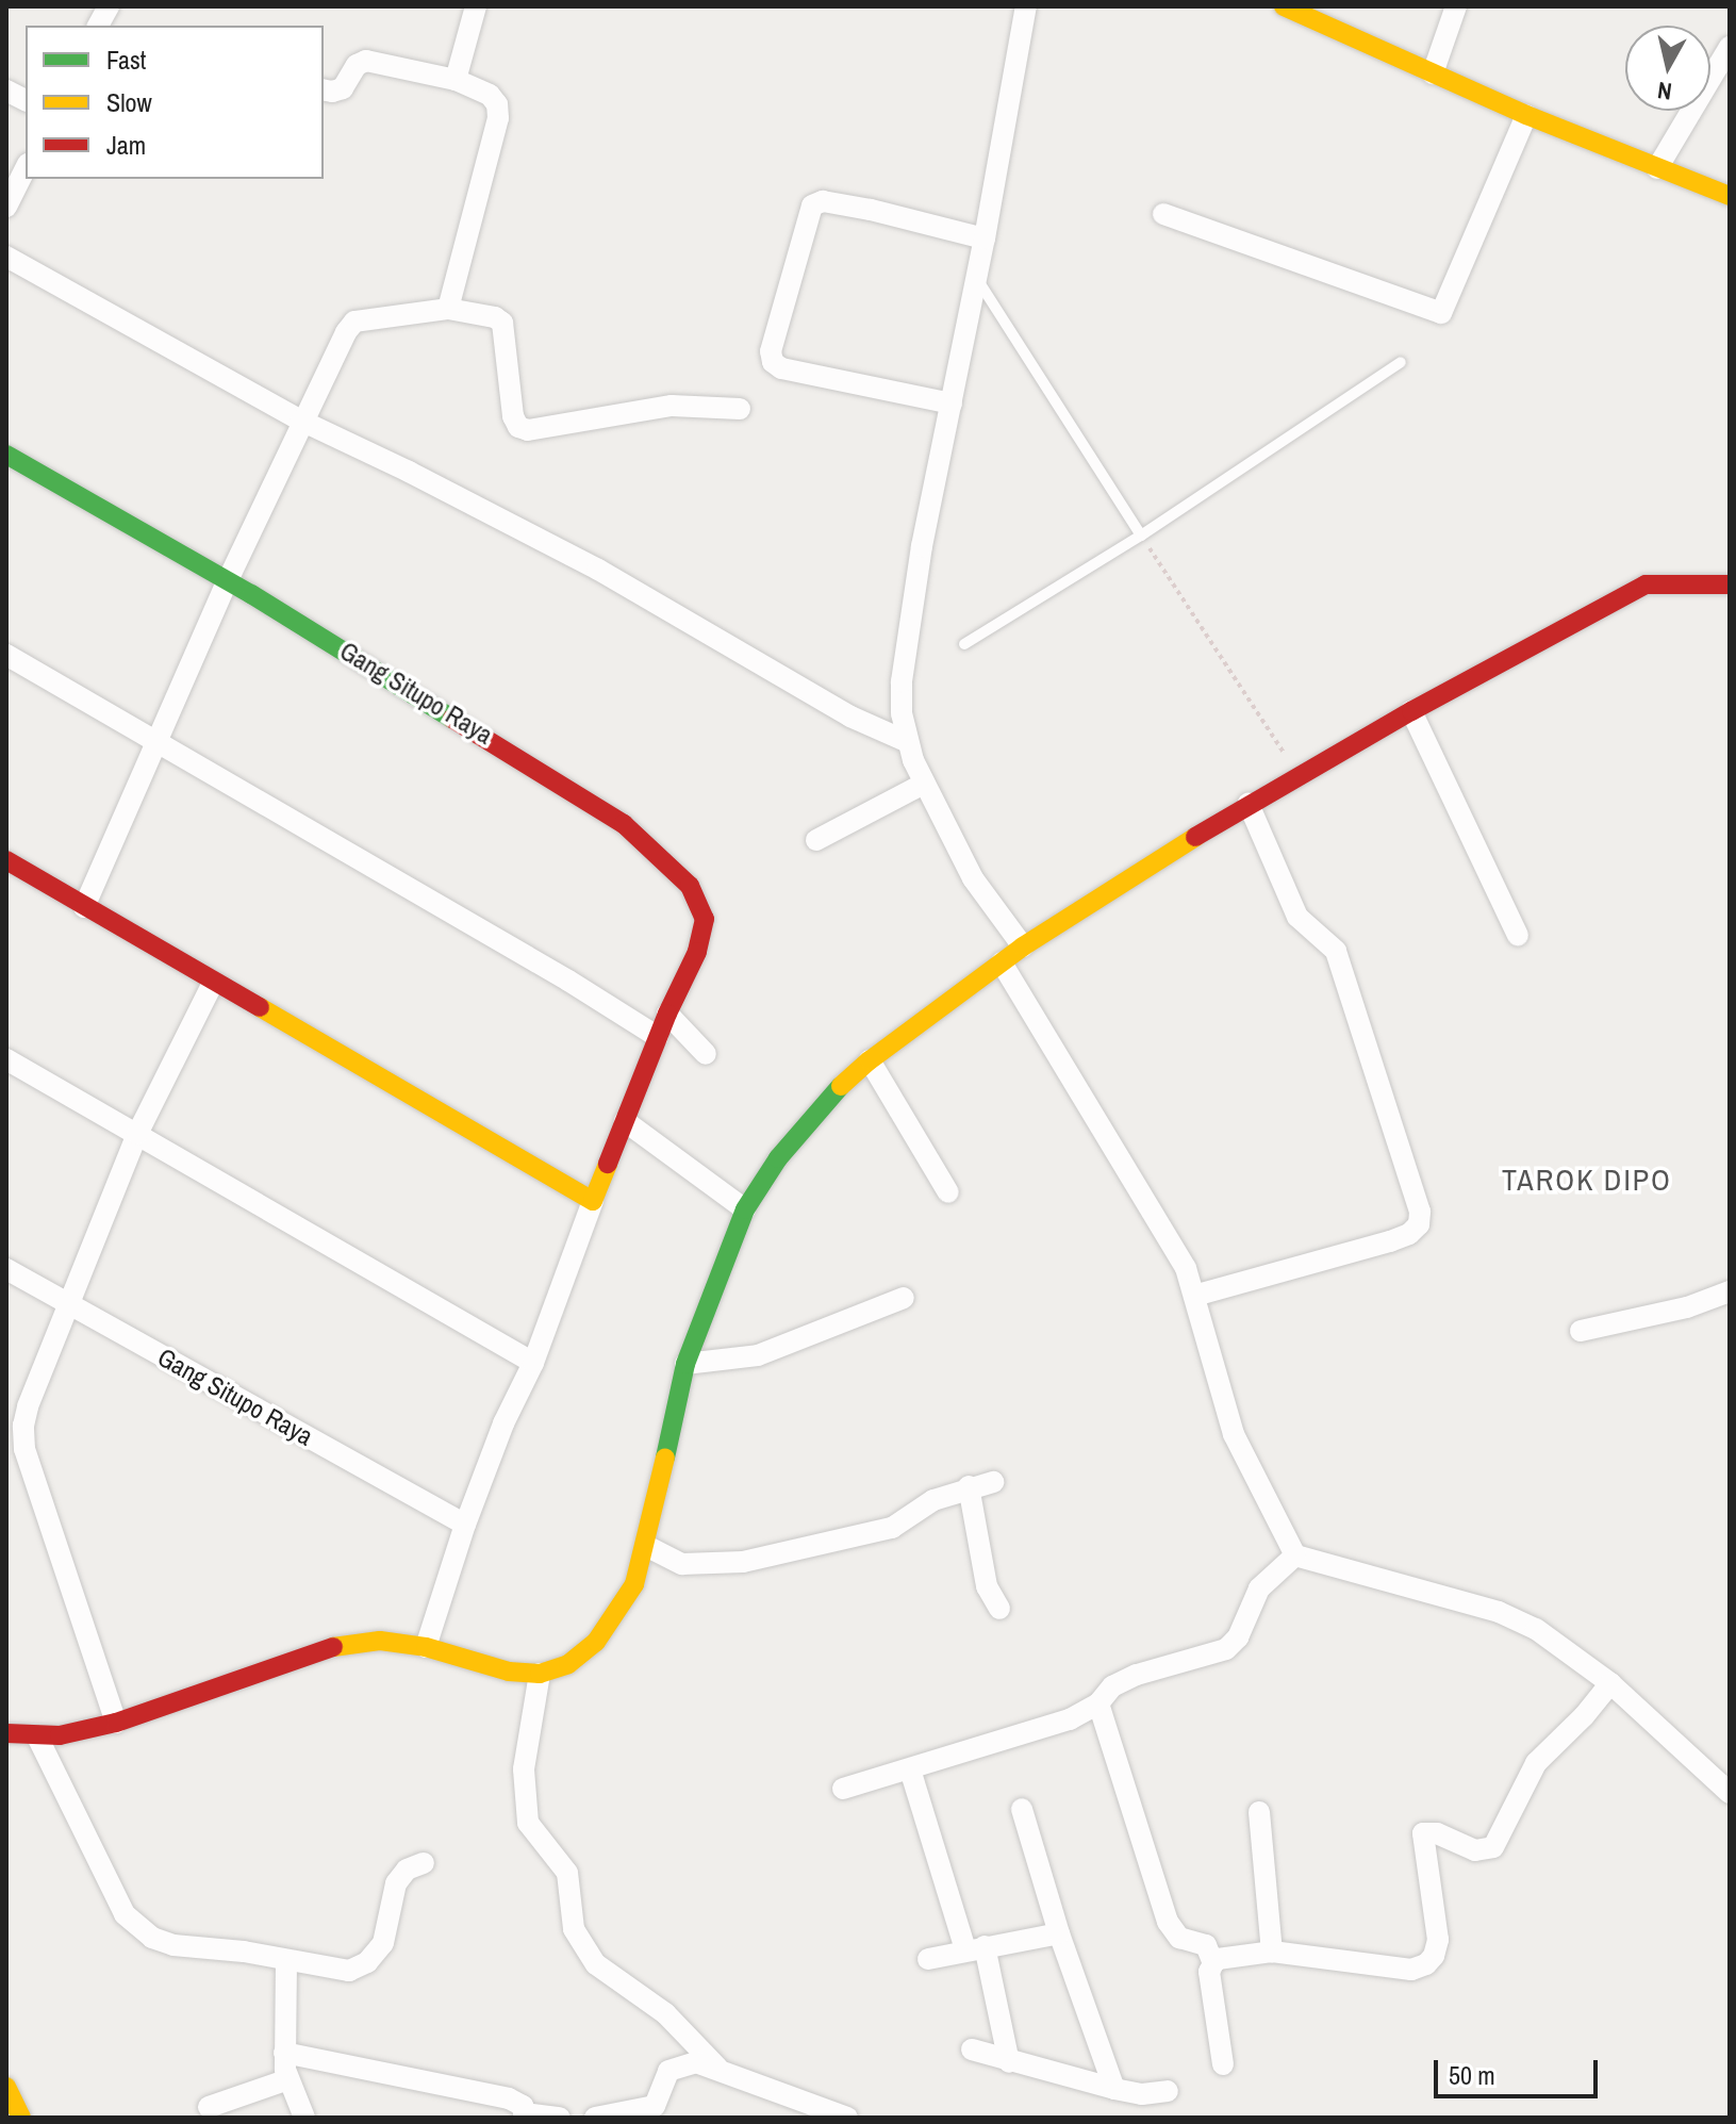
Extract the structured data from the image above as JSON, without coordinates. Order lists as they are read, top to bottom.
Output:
{
  "streets": {
    "main road": ["Gang Situpo Raya"]
  },
  "districts": ["TAROK DIPO"],
  "legend": ["Fast", "Slow", "Jam"],
  "scale_bar": "50 m",
  "north": "bottom"
}
